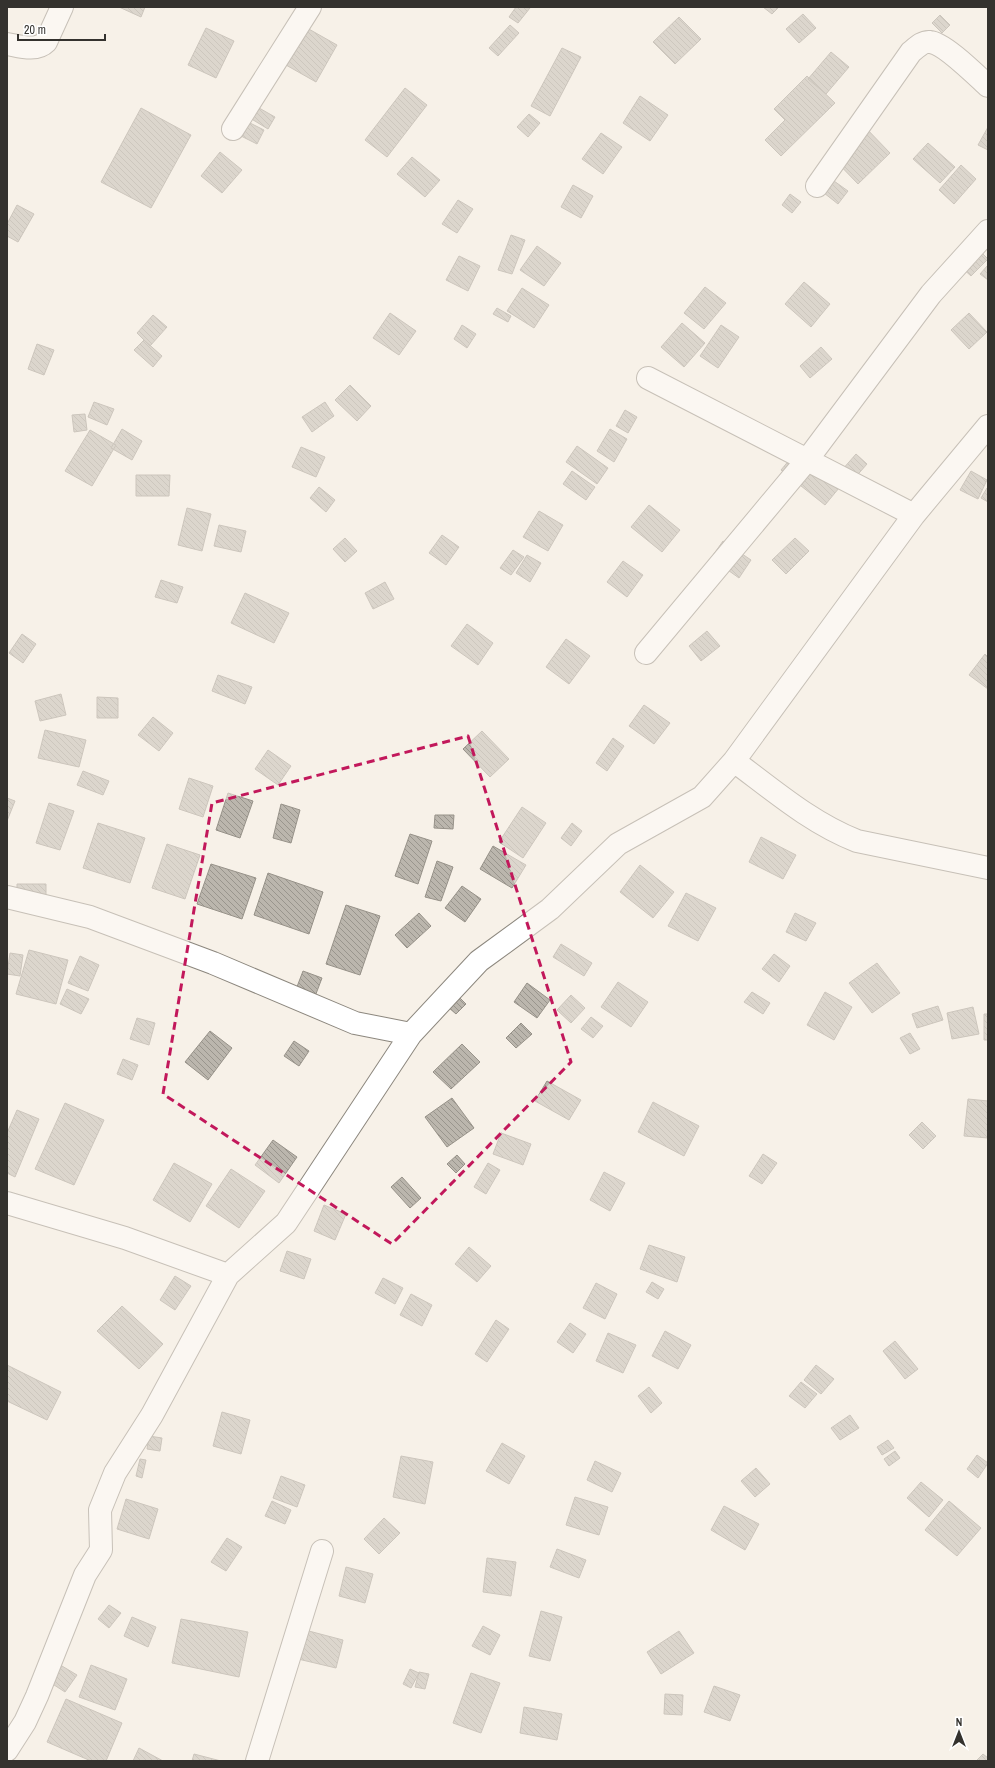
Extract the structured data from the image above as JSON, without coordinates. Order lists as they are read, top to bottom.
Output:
{
  "scale_bar": "20 m",
  "north": "top"
}
